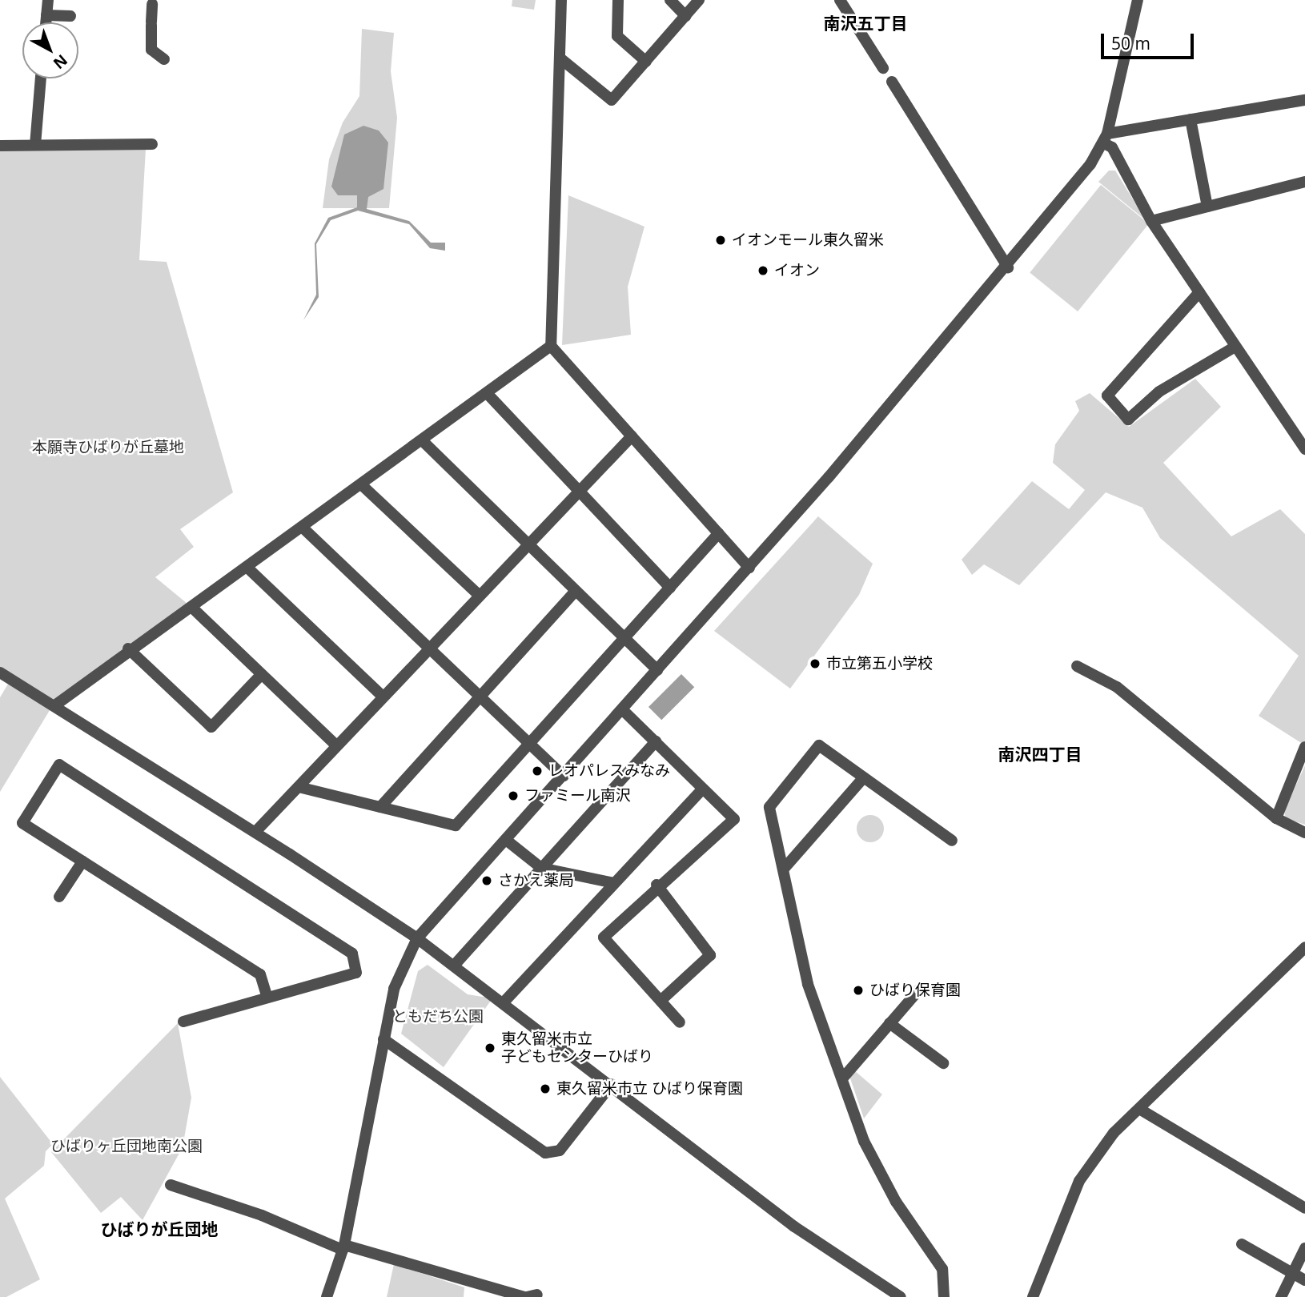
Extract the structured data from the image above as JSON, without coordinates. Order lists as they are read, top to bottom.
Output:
{
  "districts": ["南沢五丁目", "南沢四丁目", "ひばりが丘団地"],
  "parks": ["本願寺ひばりが丘墓地", "ともだち公園", "ひばりヶ丘団地南公園"],
  "places": [
    "イオンモール東久留米",
    "イオン",
    "市立第五小学校",
    "レオパレスみなみ",
    "ファミール南沢",
    "さかえ薬局",
    "ひばり保育園",
    "東久留米市立 子どもセンターひばり",
    "東久留米市立 ひばり保育園"
  ],
  "scale_bar": "50 m",
  "north": "bottom right"
}
